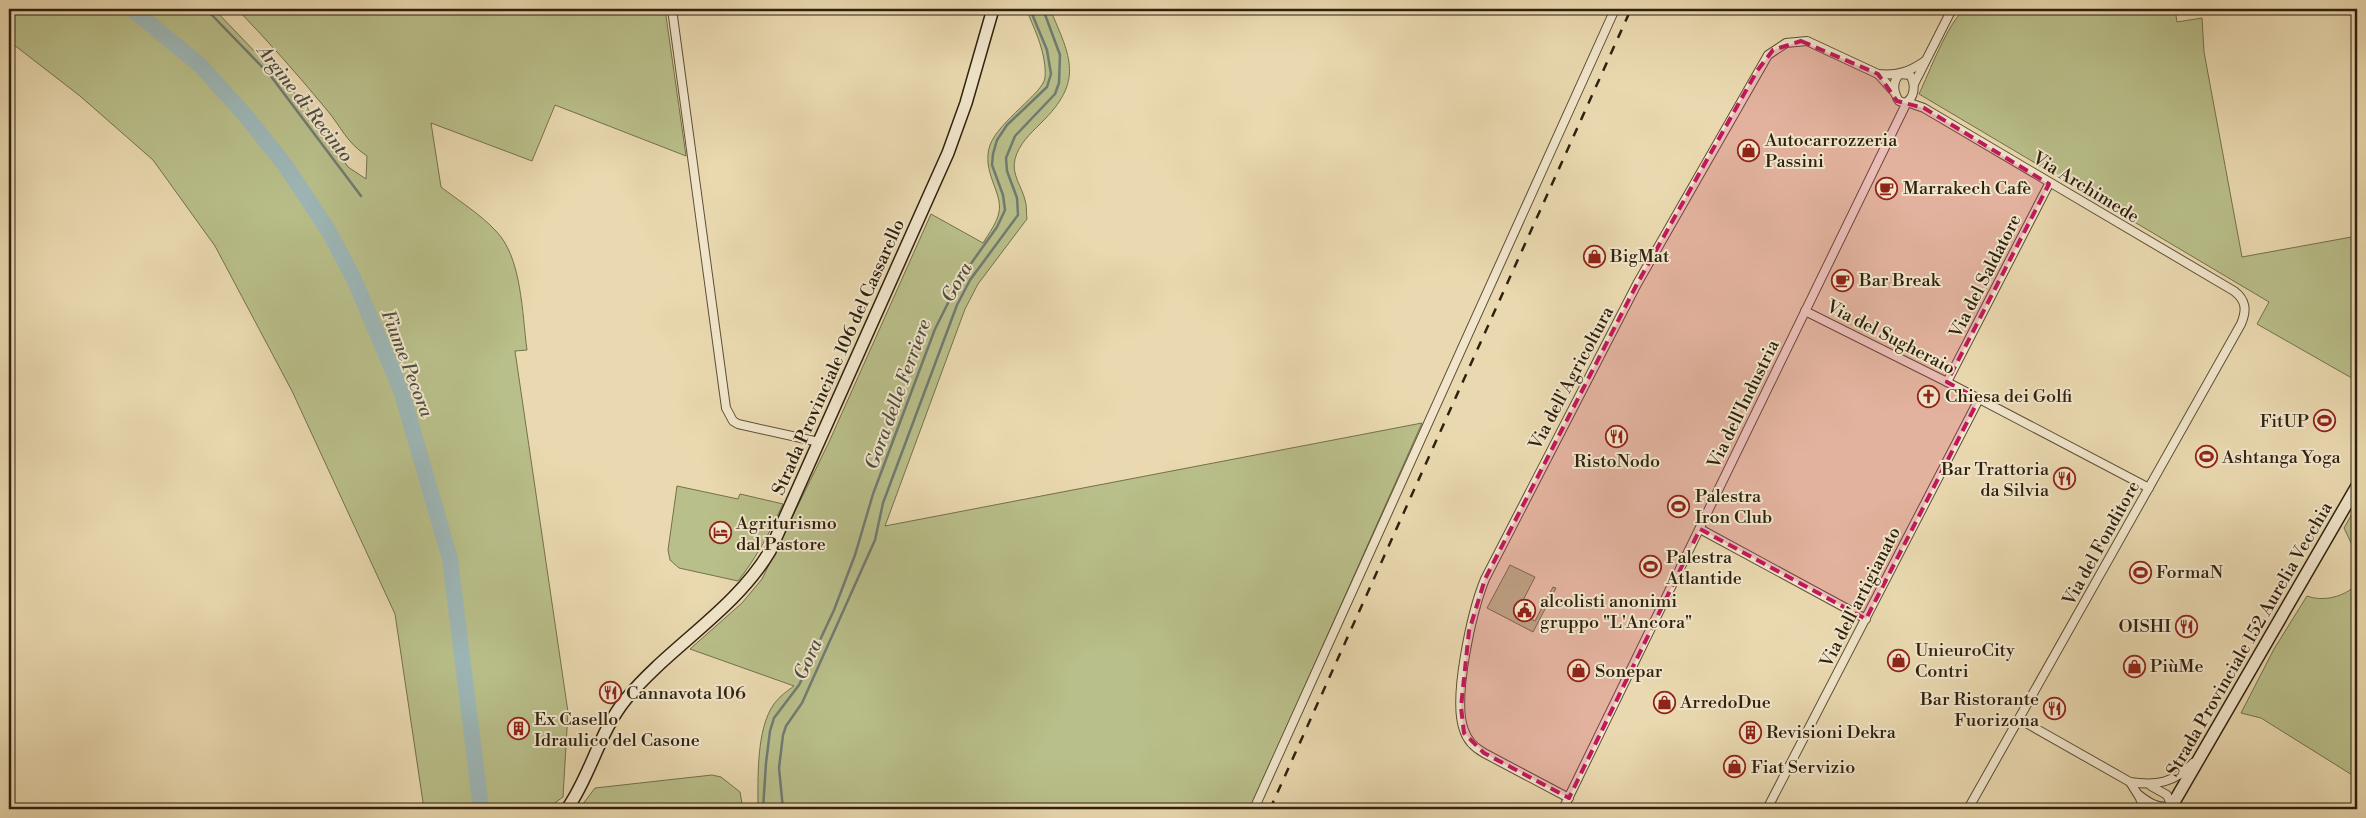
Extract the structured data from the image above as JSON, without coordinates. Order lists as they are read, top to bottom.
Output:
{
  "streets": {
    "street": [
      "Via Archimede",
      "Via del Saldatore",
      "Via del Sugheraio",
      "Strada Provinciale 106 del Cassarello",
      "Via dell'Agricoltura",
      "Via dell'Industria",
      "Via del Fonditore",
      "Via dell'artigianato",
      "Strada Provinciale 152 Aurelia Vecchia"
    ]
  },
  "crossings": [
    ["Via Archimede", "Via del Saldatore"],
    ["Via Archimede", "Via dell'Agricoltura"],
    ["Via Archimede", "Via dell'Industria"],
    ["Via Archimede", "Via del Fonditore"],
    ["Via del Saldatore", "Via del Sugheraio"],
    ["Via del Sugheraio", "Via dell'Industria"],
    ["Via del Sugheraio", "Via del Fonditore"],
    ["Via del Sugheraio", "Via dell'artigianato"],
    ["Via dell'Agricoltura", "Via dell'Industria"]
  ],
  "water": [
    "Argine di Recinto",
    "Gora",
    "Fiume Pecora",
    "Gora delle Ferriere"
  ],
  "places": {
    "shop": [
      "Autocarrozzeria Passini",
      "BigMat",
      "UnieuroCity Contri",
      "PiùMe",
      "Sonepar",
      "ArredoDue",
      "Fiat Servizio"
    ],
    "cafe": ["Marrakech Cafè", "Bar Break"],
    "church": ["Chiesa dei Golfi"],
    "sports": [
      "FitUP",
      "Ashtanga Yoga",
      "Palestra Iron Club",
      "Palestra Atlantide",
      "FormaN"
    ],
    "restaurant": [
      "RistoNodo",
      "Bar Trattoria da Silvia",
      "OISHI",
      "Cannavota 106",
      "Bar Ristorante Fuorizona"
    ],
    "hotel": ["Agriturismo dal Pastore"],
    "public building": ["alcolisti anonimi gruppo \"L'Ancora\""],
    "building": ["Ex Casello Idraulico del Casone", "Revisioni Dekra"]
  }
}
